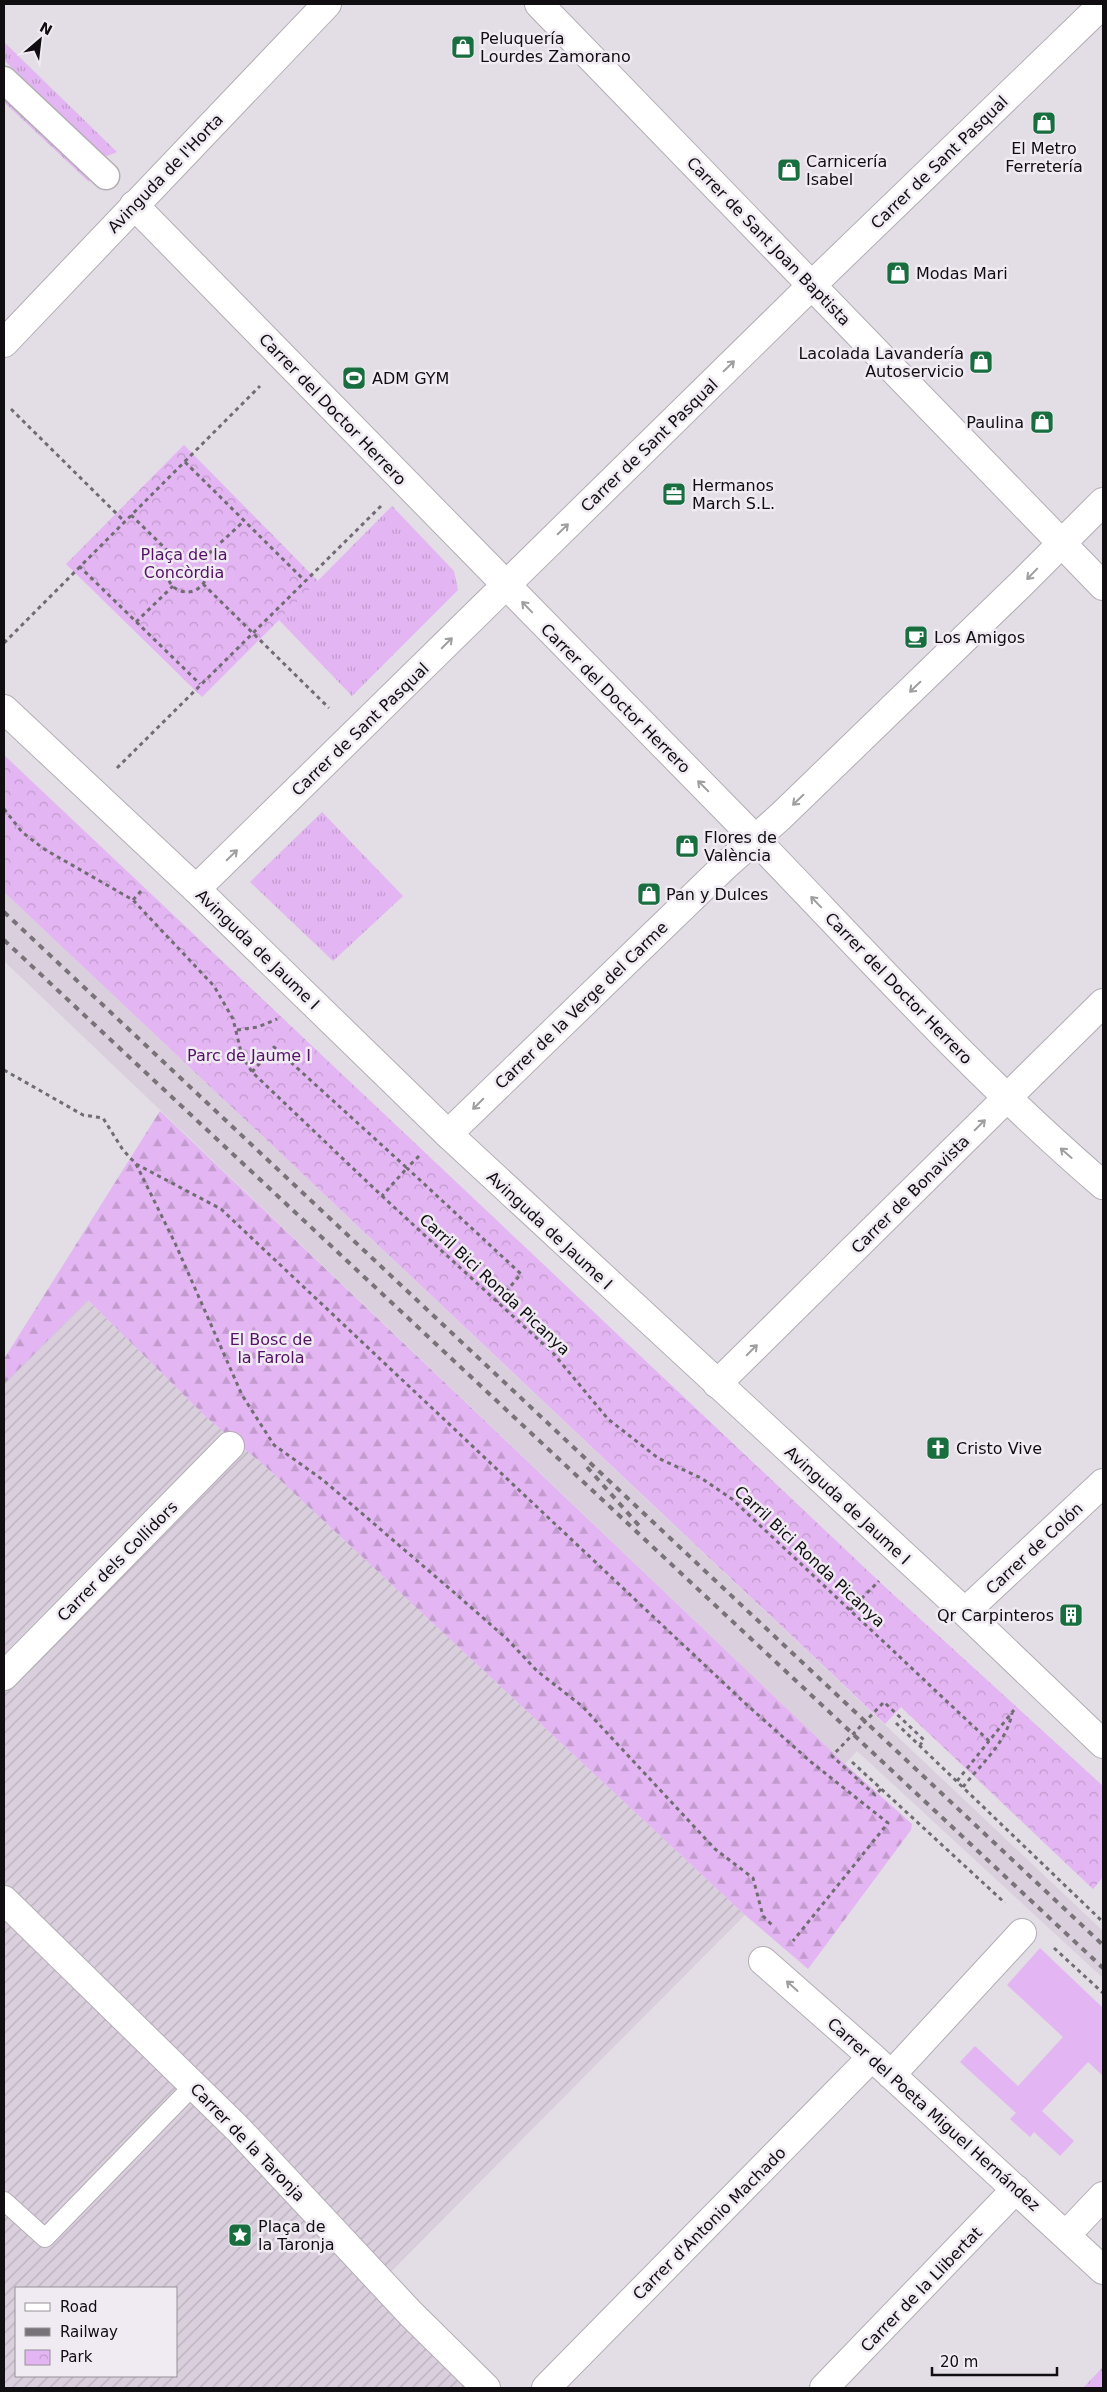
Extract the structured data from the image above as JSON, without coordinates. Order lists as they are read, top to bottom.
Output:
{
  "streets": {
    "street": [
      "Carrer de Sant Pasqual",
      "Avinguda de l'Horta",
      "Carrer de Sant Joan Baptista",
      "Carrer del Doctor Herrero",
      "Avinguda de Jaume I",
      "Carrer de la Verge del Carme",
      "Carrer de Bonavista",
      "Carrer de Colón",
      "Carrer dels Collidors",
      "Carrer del Poeta Miguel Hernández",
      "Carrer de la Taronja",
      "Carrer d'Antonio Machado",
      "Carrer de la Llibertat"
    ],
    "path": ["Carril Bici Ronda Picanya"]
  },
  "crossings": [
    ["Carrer de Sant Pasqual", "Carrer de Sant Joan Baptista"],
    ["Carrer de Sant Pasqual", "Carrer del Doctor Herrero"],
    ["Carrer de Sant Pasqual", "Avinguda de Jaume I"],
    ["Avinguda de l'Horta", "Carrer del Doctor Herrero"],
    ["Carrer de Sant Joan Baptista", "Carrer de la Verge del Carme"],
    ["Carrer del Doctor Herrero", "Carrer de la Verge del Carme"],
    ["Carrer del Doctor Herrero", "Carrer de Bonavista"],
    ["Avinguda de Jaume I", "Carrer de la Verge del Carme"],
    ["Avinguda de Jaume I", "Carrer de Bonavista"],
    ["Avinguda de Jaume I", "Carrer de Colón"],
    ["Carrer del Poeta Miguel Hernández", "Carrer d'Antonio Machado"],
    ["Carrer del Poeta Miguel Hernández", "Carrer de la Llibertat"]
  ],
  "one_way": [
    "Carrer de Sant Pasqual",
    "Carrer del Doctor Herrero",
    "Carrer de la Verge del Carme",
    "Carrer de Bonavista"
  ],
  "parks": ["Plaça de la Concòrdia", "Parc de Jaume I", "El Bosc de la Farola"],
  "places": {
    "shop": [
      "Peluquería Lourdes Zamorano",
      "El Metro Ferretería",
      "Carnicería Isabel",
      "Modas Mari",
      "Lacolada Lavandería Autoservicio",
      "Paulina",
      "Flores de València",
      "Pan y Dulces"
    ],
    "sports": ["ADM GYM"],
    "office": ["Hermanos March S.L."],
    "cafe": ["Los Amigos"],
    "church": ["Cristo Vive"],
    "building": ["Qr Carpinteros"],
    "place": ["Plaça de la Taronja"]
  },
  "legend": ["Road", "Railway", "Park"],
  "scale_bar": "20 m",
  "north": "top right"
}
